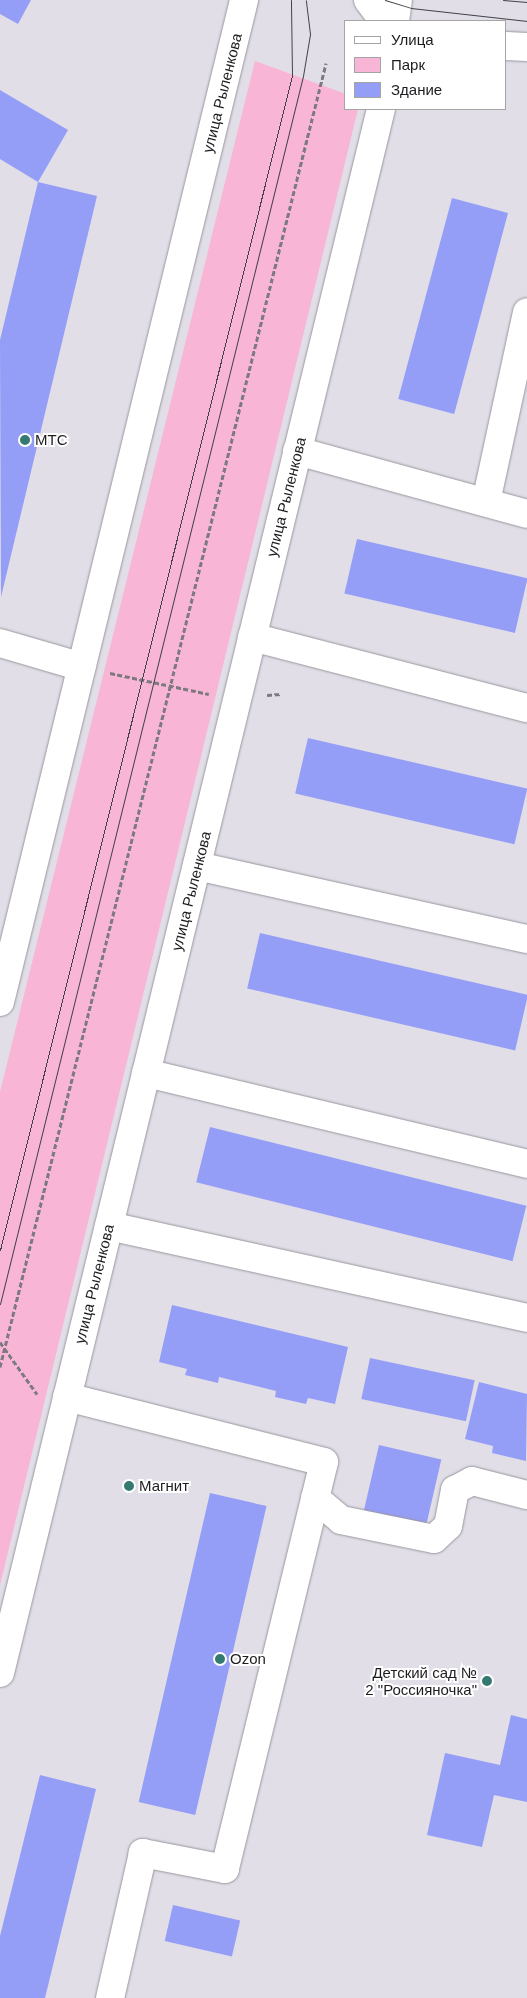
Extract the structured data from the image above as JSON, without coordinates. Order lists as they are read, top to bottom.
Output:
{
  "streets": {
    "main road": ["улица Рыленкова"]
  },
  "places": [
    "МТС",
    "Магнит",
    "Ozon",
    "Детский сад № 2 \"Россияночка\""
  ],
  "legend": ["Улица", "Парк", "Здание"]
}
